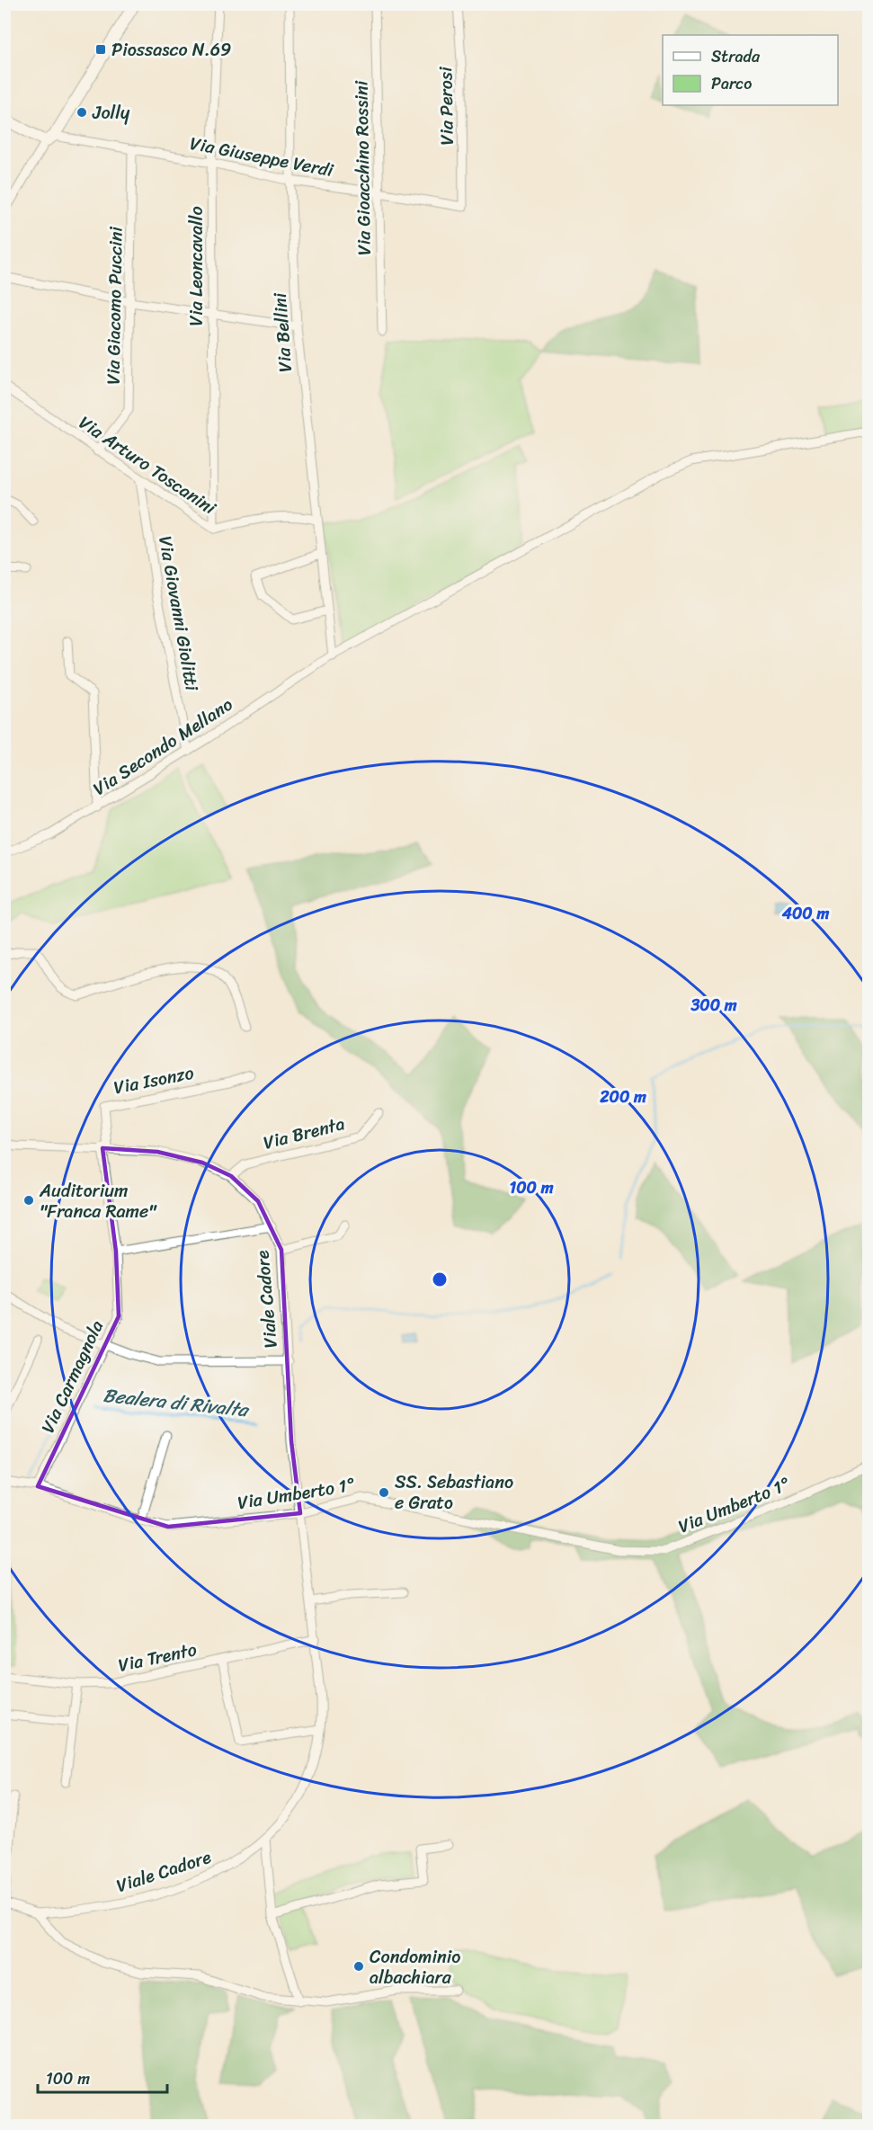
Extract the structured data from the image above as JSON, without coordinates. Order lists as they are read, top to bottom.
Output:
{
  "streets": {
    "street": [
      "Via Perosi",
      "Via Giuseppe Verdi",
      "Via Gioacchino Rossini",
      "Via Leoncavallo",
      "Via Giacomo Puccini",
      "Via Bellini",
      "Via Arturo Toscanini",
      "Via Giovanni Giolitti",
      "Via Secondo Mellano",
      "Via Isonzo",
      "Via Brenta",
      "Viale Cadore",
      "Via Carmagnola",
      "Via Umberto 1°",
      "Via Trento"
    ]
  },
  "crossings": [
    ["Via Perosi", "Via Giuseppe Verdi"],
    ["Via Giuseppe Verdi", "Via Gioacchino Rossini"],
    ["Via Giuseppe Verdi", "Via Leoncavallo"],
    ["Via Giuseppe Verdi", "Via Giacomo Puccini"],
    ["Via Giuseppe Verdi", "Via Bellini"],
    ["Via Leoncavallo", "Via Arturo Toscanini"],
    ["Via Giacomo Puccini", "Via Arturo Toscanini"],
    ["Via Bellini", "Via Arturo Toscanini"],
    ["Via Bellini", "Via Secondo Mellano"],
    ["Via Arturo Toscanini", "Via Giovanni Giolitti"],
    ["Via Giovanni Giolitti", "Via Secondo Mellano"],
    ["Via Isonzo", "Viale Cadore"],
    ["Via Isonzo", "Via Carmagnola"],
    ["Via Brenta", "Viale Cadore"],
    ["Viale Cadore", "Via Carmagnola"],
    ["Viale Cadore", "Via Umberto 1°"],
    ["Viale Cadore", "Via Trento"],
    ["Via Carmagnola", "Via Umberto 1°"]
  ],
  "water": ["Bealera di Rivalta"],
  "places": {
    "transit": ["Piossasco N.69"],
    "other": [
      "Jolly",
      "Auditorium \"Franca Rame\"",
      "SS. Sebastiano e Grato",
      "Condominio albachiara"
    ]
  },
  "legend": ["Strada", "Parco"],
  "scale_bar": "100 m",
  "rings": [
    "400 m",
    "300 m",
    "200 m",
    "100 m"
  ]
}
